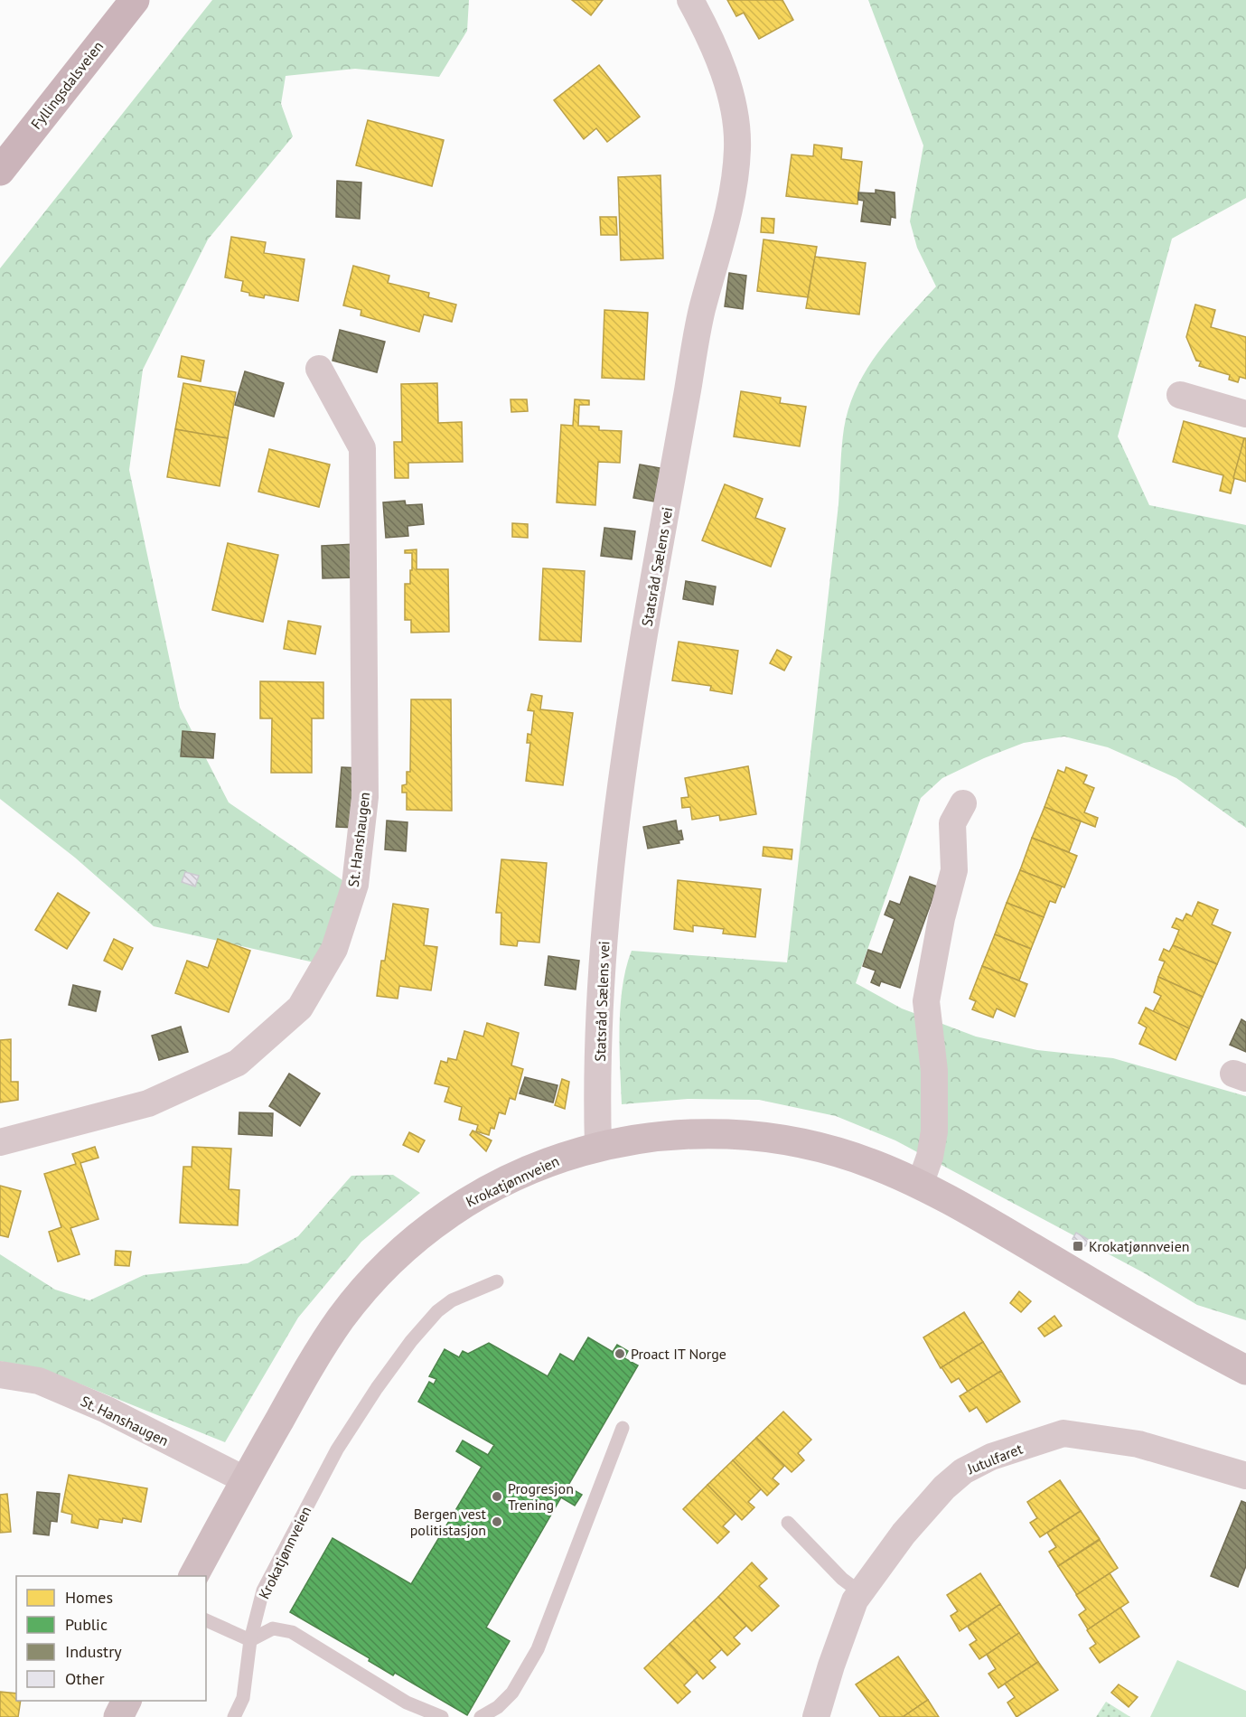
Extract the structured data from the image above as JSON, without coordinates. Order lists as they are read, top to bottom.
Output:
{
  "streets": {
    "main road": ["Fyllingsdalsveien", "Krokatjønnveien"],
    "street": ["Statsråd Sælens vei", "St. Hanshaugen", "Jutulfaret"]
  },
  "crossings": [
    ["Statsråd Sælens vei", "Krokatjønnveien"],
    ["St. Hanshaugen", "Krokatjønnveien"]
  ],
  "places": {
    "transit": ["Krokatjønnveien"],
    "other": ["Proact IT Norge", "Progresjon Trening", "Bergen vest politistasjon"]
  },
  "legend": [
    "Homes",
    "Public",
    "Industry",
    "Other"
  ]
}
